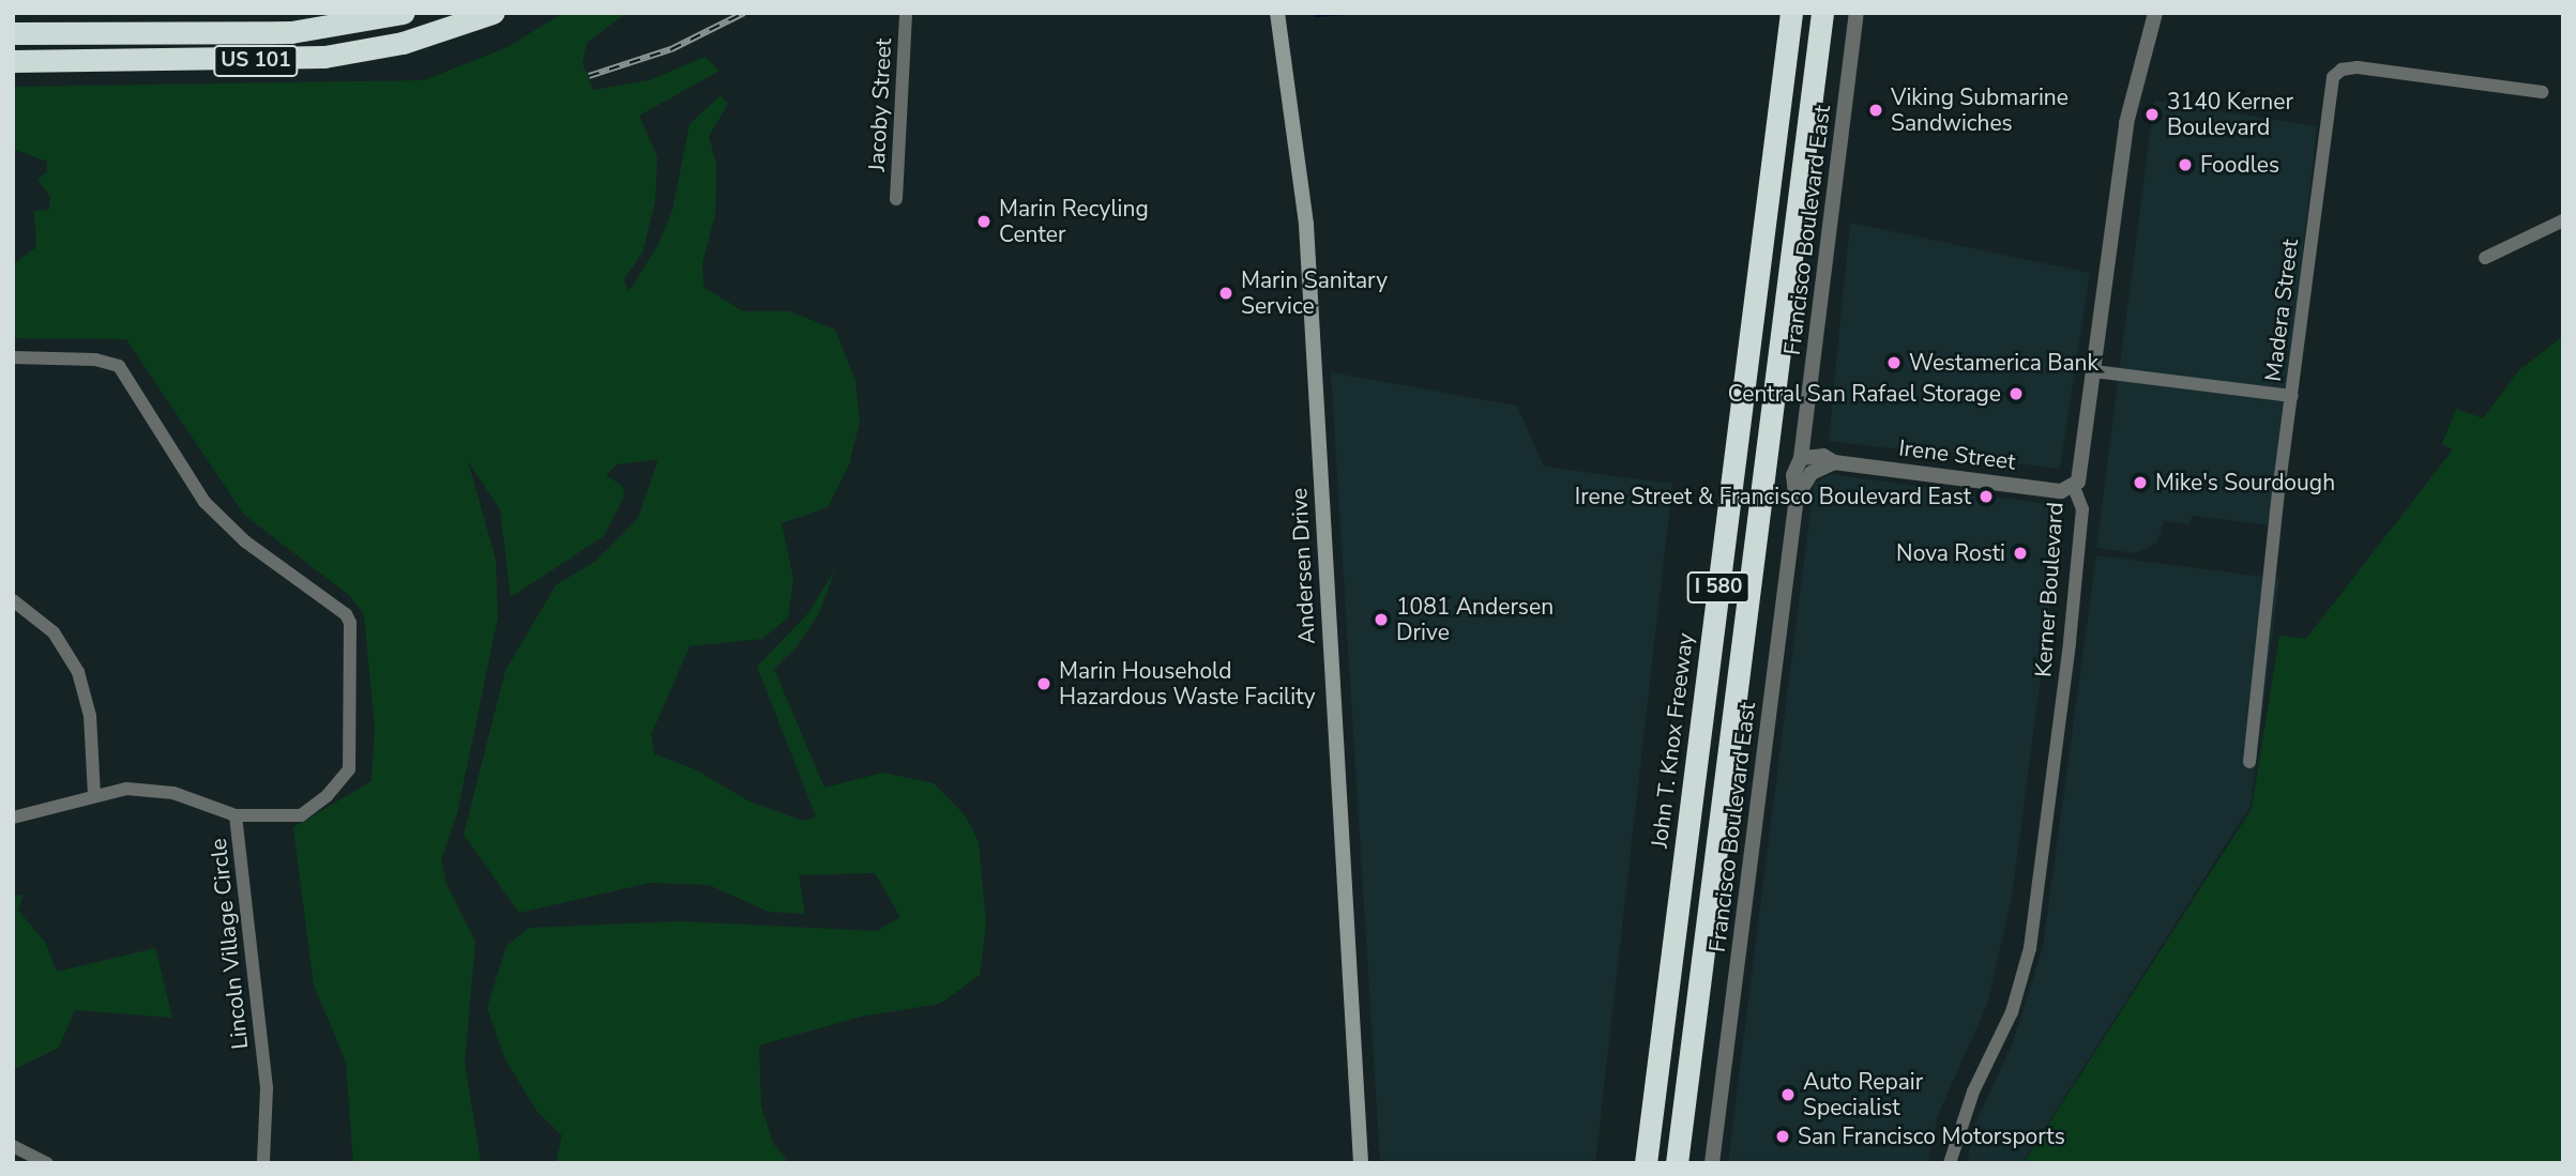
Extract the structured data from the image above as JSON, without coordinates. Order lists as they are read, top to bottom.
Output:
{
  "streets": {
    "highway": ["US 101", "I 580", "John T. Knox Freeway"],
    "main road": ["Andersen Drive"],
    "street": [
      "Jacoby Street",
      "Francisco Boulevard East",
      "Madera Street",
      "Irene Street",
      "Kerner Boulevard",
      "Lincoln Village Circle"
    ]
  },
  "crossings": [
    ["Francisco Boulevard East", "Irene Street"],
    ["Irene Street", "Kerner Boulevard"]
  ],
  "places": [
    "Viking Submarine Sandwiches",
    "3140 Kerner Boulevard",
    "Foodles",
    "Marin Recyling Center",
    "Marin Sanitary Service",
    "Westamerica Bank",
    "Central San Rafael Storage",
    "Mike's Sourdough",
    "Irene Street & Francisco Boulevard East",
    "Nova Rosti",
    "1081 Andersen Drive",
    "Marin Household Hazardous Waste Facility",
    "Auto Repair Specialist",
    "San Francisco Motorsports"
  ]
}
